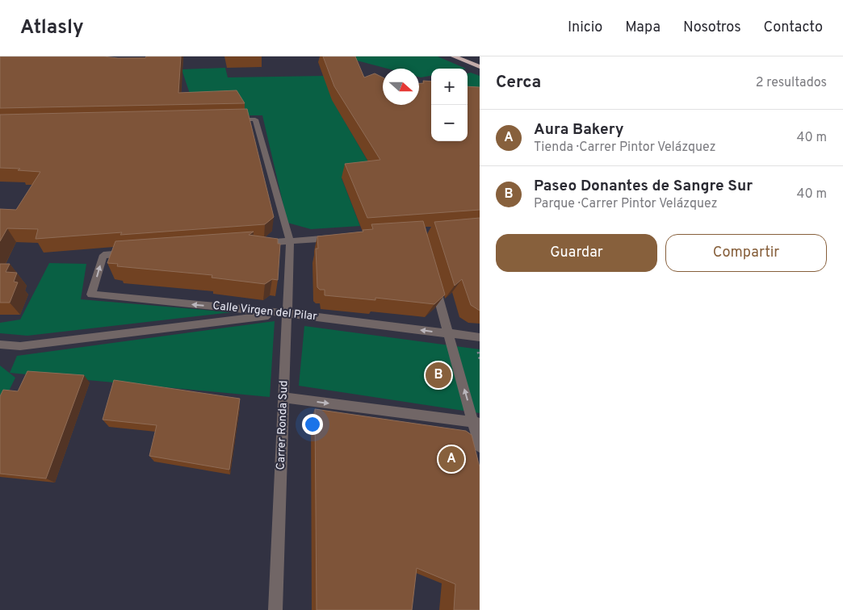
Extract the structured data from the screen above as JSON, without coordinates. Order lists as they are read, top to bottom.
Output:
{
  "streets": {
    "street": ["Calle Virgen del Pilar", "Carrer Ronda Sud"]
  },
  "crossings": [
    ["Calle Virgen del Pilar", "Carrer Ronda Sud"]
  ],
  "north": "right",
  "page": {
    "header": "Atlasly",
    "nav": [
      "Inicio",
      "Mapa",
      "Nosotros",
      "Contacto"
    ],
    "heading": ["Cerca", "2 resultados"],
    "map_buttons": ["+", "−"],
    "list": [
      {
        "mark": "A",
        "name": "Aura Bakery",
        "note": "Tienda · Carrer Pintor Velázquez",
        "value": "40 m"
      },
      {
        "mark": "B",
        "name": "Paseo Donantes de Sangre Sur",
        "note": "Parque · Carrer Pintor Velázquez",
        "value": "40 m"
      }
    ],
    "buttons": ["Guardar", "Compartir"],
    "pins": ["B", "A"]
  }
}
